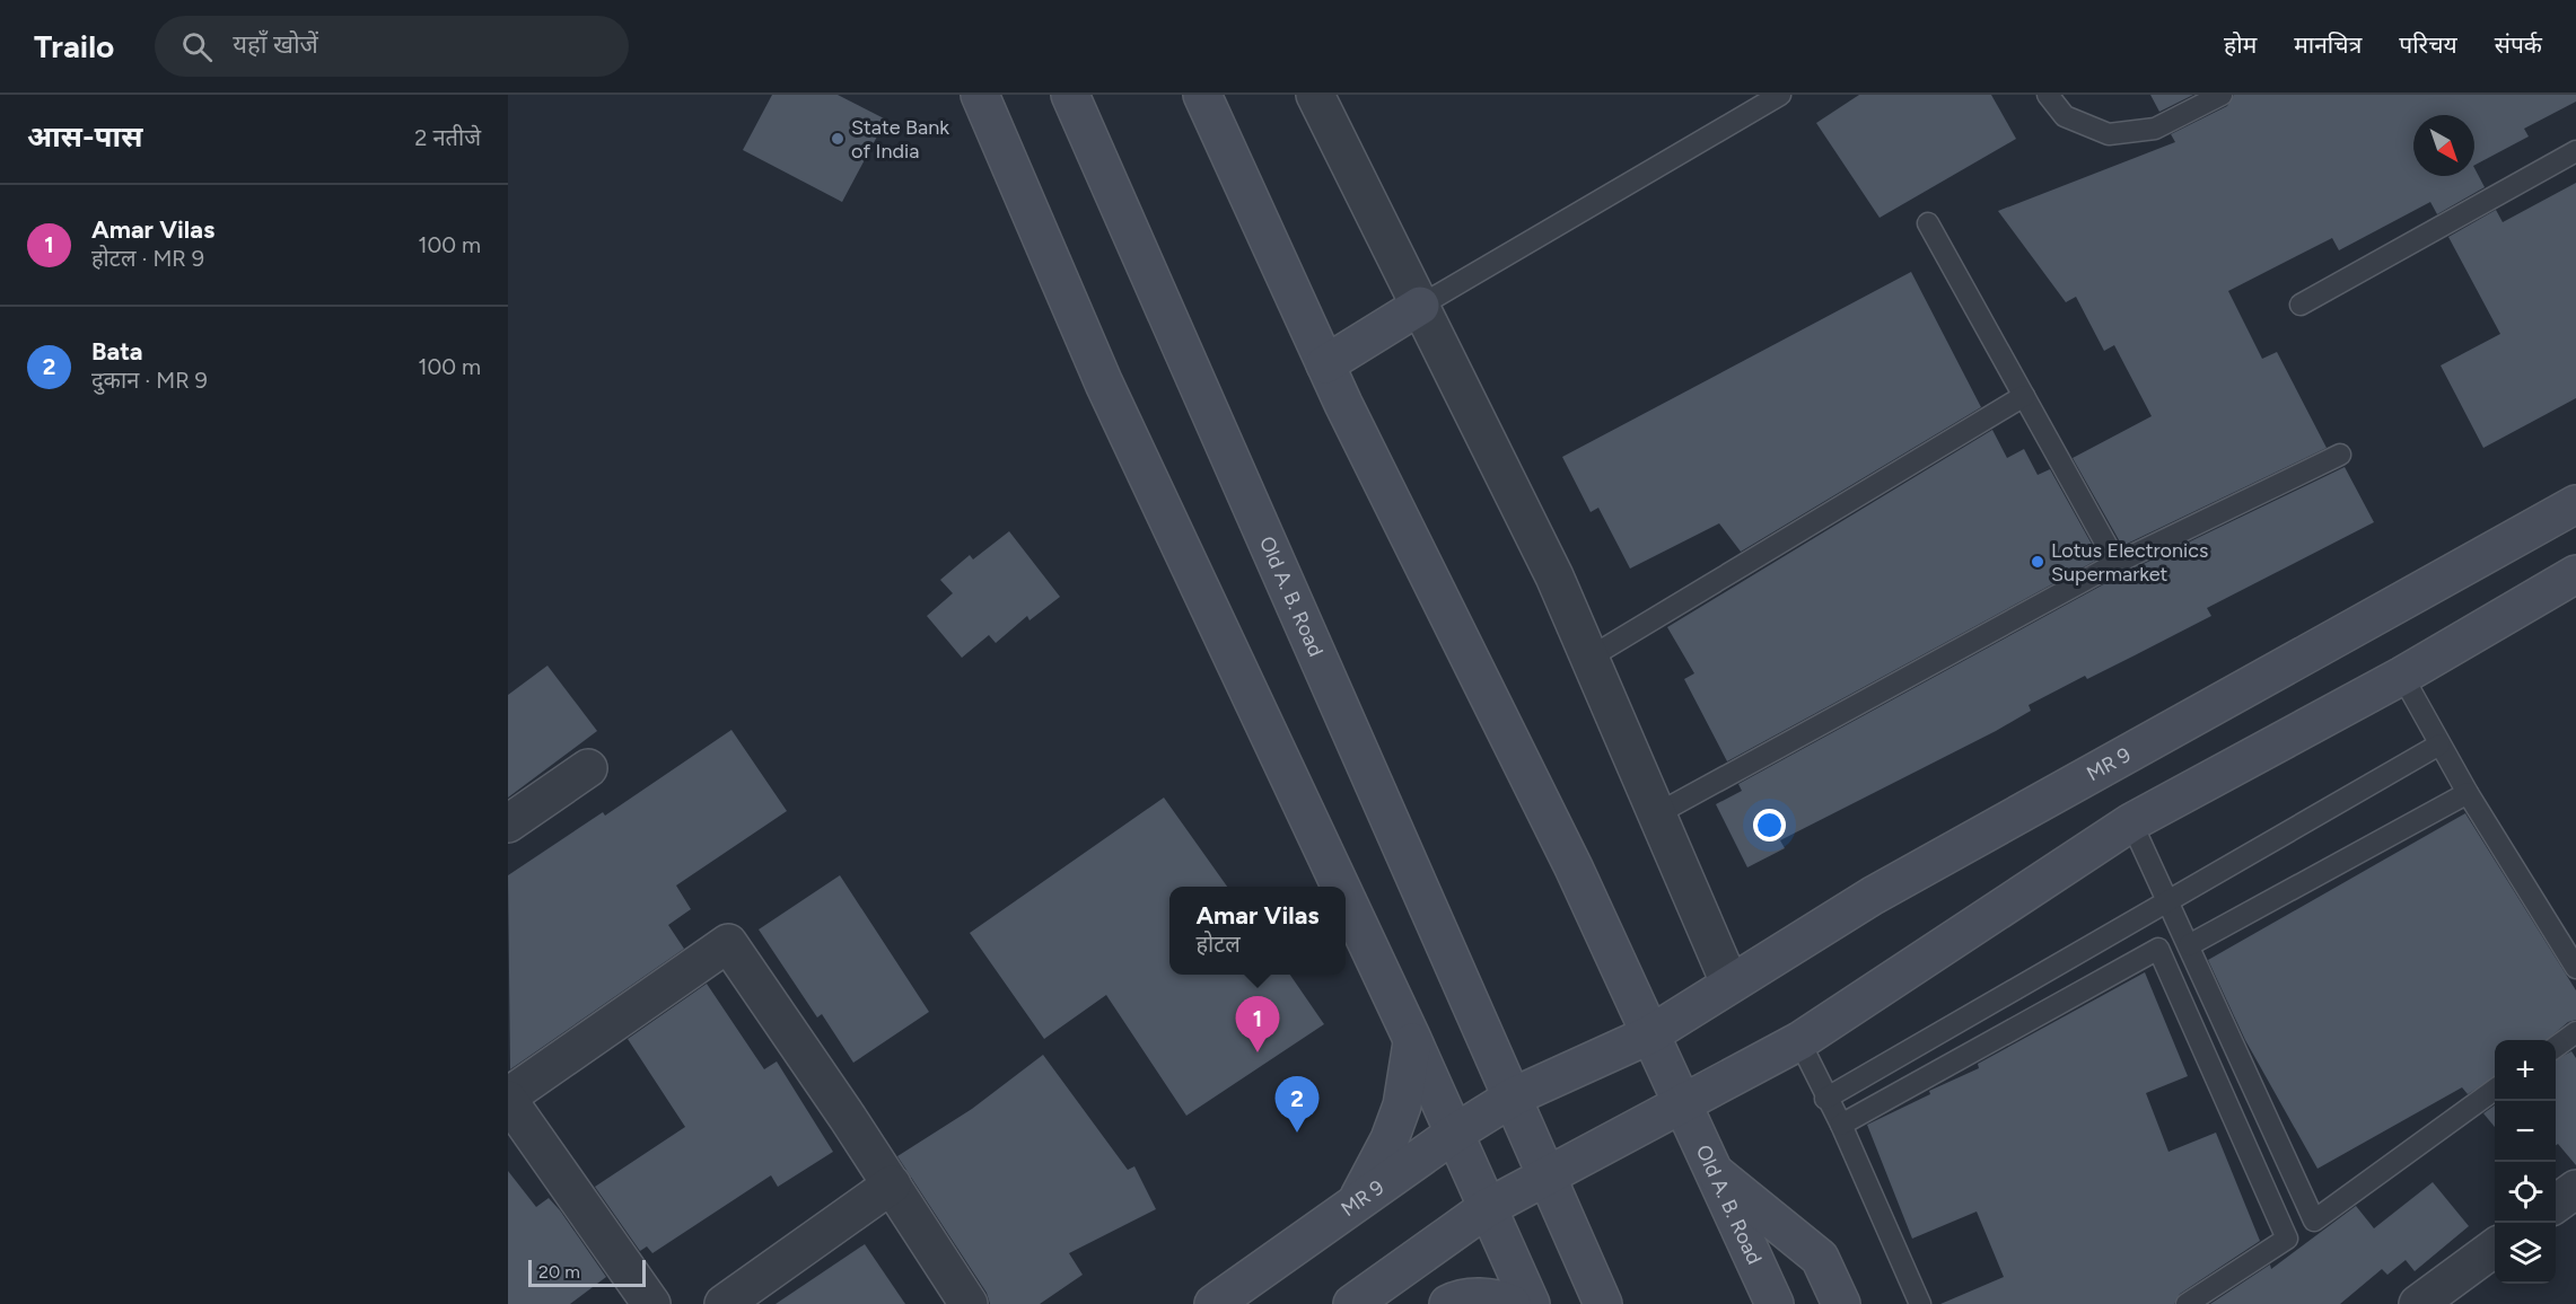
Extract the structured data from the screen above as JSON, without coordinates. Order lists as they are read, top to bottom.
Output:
{
  "streets": {
    "main road": ["Old A. B. Road", "MR 9"]
  },
  "crossings": [
    ["Old A. B. Road", "MR 9"]
  ],
  "places": ["State Bank of India", "Lotus Electronics Supermarket"],
  "scale_bar": "20 m",
  "north": "bottom right",
  "page": {
    "header": "Trailo",
    "search": "यहाँ खोजें",
    "nav": [
      "होम",
      "मानचित्र",
      "परिचय",
      "संपर्क"
    ],
    "heading": ["आस-पास", "2 नतीजे"],
    "list": [
      {
        "mark": "1",
        "name": "Amar Vilas",
        "note": "होटल · MR 9",
        "value": "100 m"
      },
      {
        "mark": "2",
        "name": "Bata",
        "note": "दुकान · MR 9",
        "value": "100 m"
      }
    ],
    "popup": ["Amar Vilas", "होटल"],
    "pins": ["1", "2"],
    "map_buttons": ["+", "−"],
    "scale": "20 m"
  }
}
